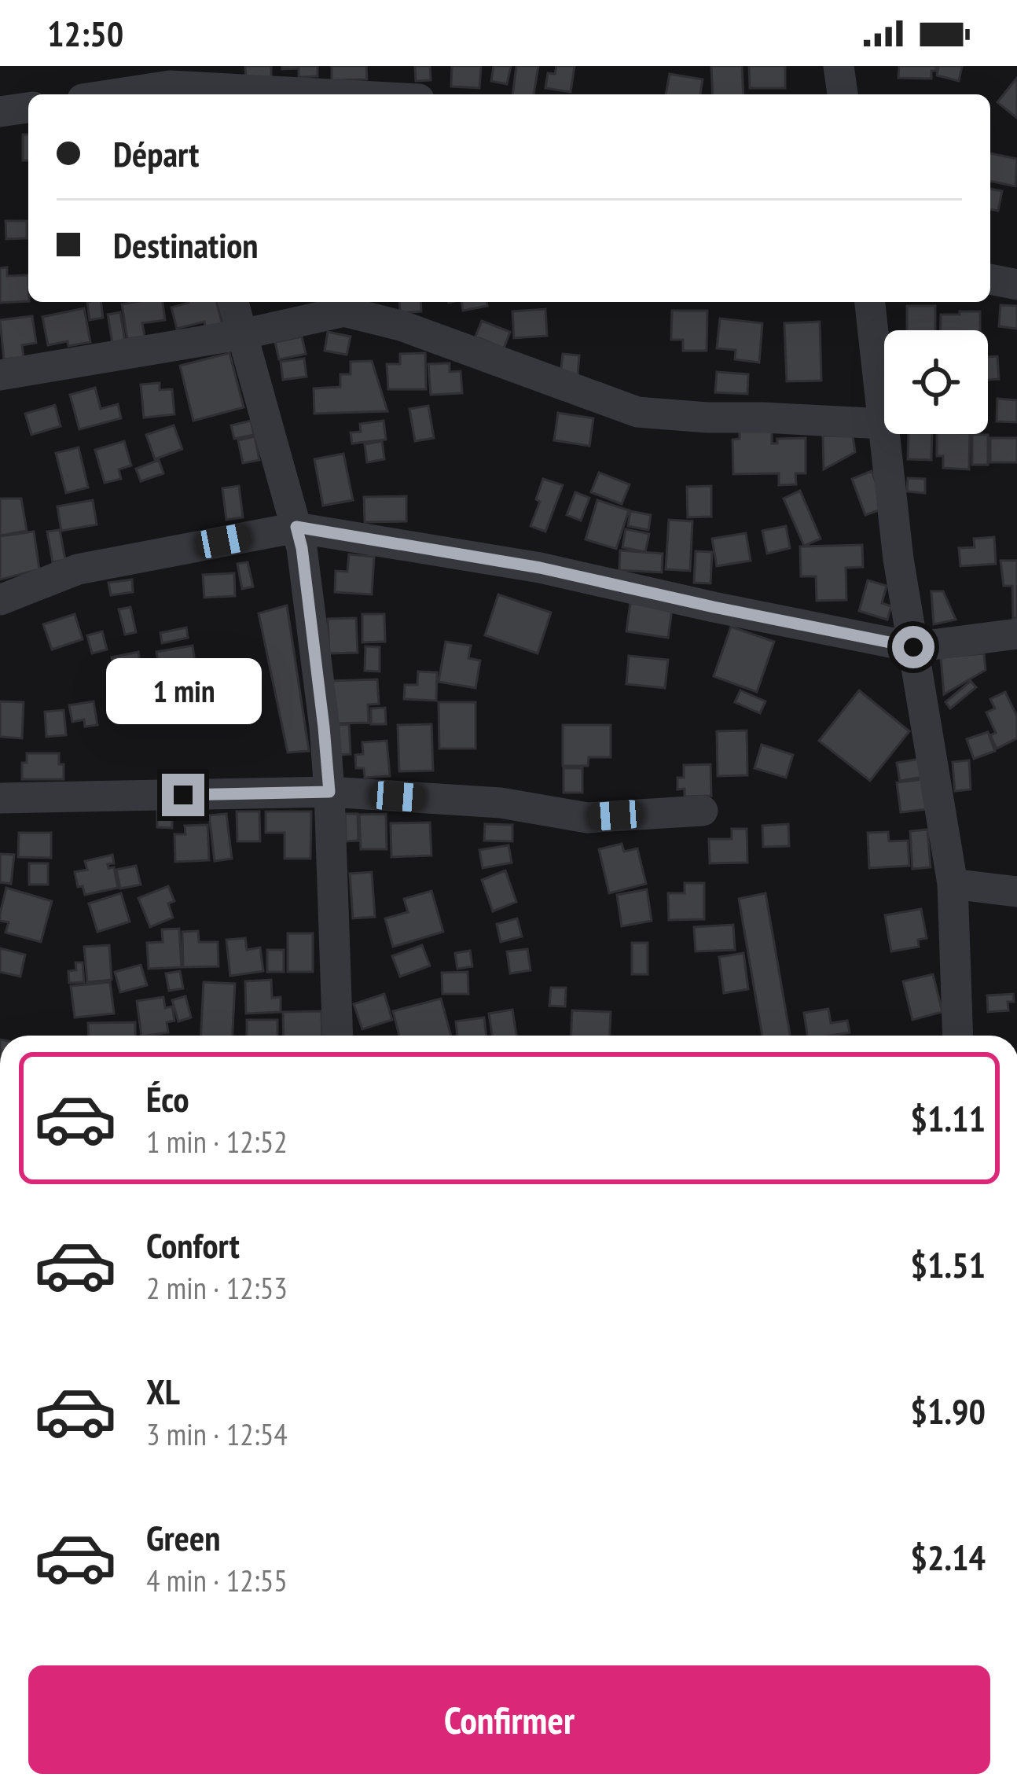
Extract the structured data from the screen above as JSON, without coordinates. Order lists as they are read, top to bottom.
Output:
{
  "page": {
    "status": "12:50",
    "banner": ["Départ", "Destination"],
    "bubble": "1 min",
    "list": [
      {
        "name": "Éco",
        "note": "1 min · 12:52",
        "value": "$1.11"
      },
      {
        "name": "Confort",
        "note": "2 min · 12:53",
        "value": "$1.51"
      },
      {
        "name": "XL",
        "note": "3 min · 12:54",
        "value": "$1.90"
      },
      {
        "name": "Green",
        "note": "4 min · 12:55",
        "value": "$2.14"
      }
    ],
    "buttons": "Confirmer"
  }
}
